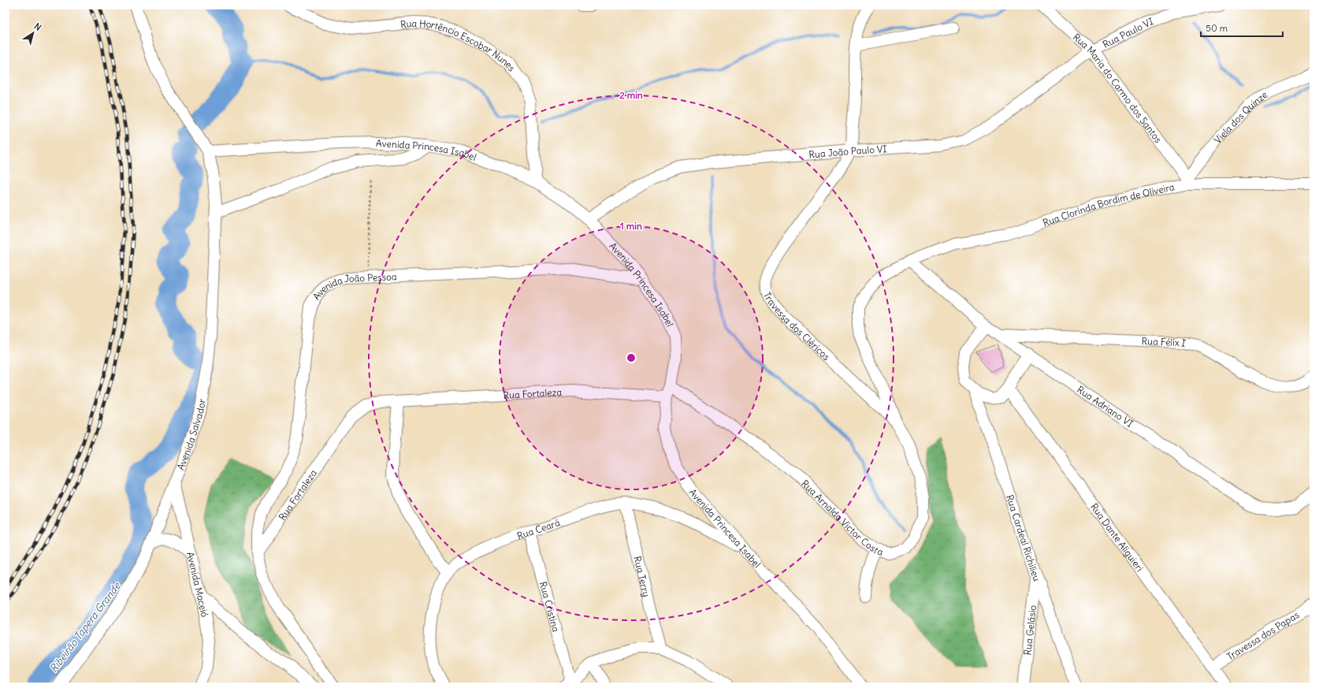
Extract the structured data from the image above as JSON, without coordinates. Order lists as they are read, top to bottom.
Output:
{
  "streets": {
    "street": [
      "Rua Paulo VI",
      "Rua Hortêncio Escobar Nunes",
      "Rua Maria do Carmo dos Santos",
      "Viela dos Quinze",
      "Avenida Princesa Isabel",
      "Rua João Paulo VI",
      "Rua Clorinda Bordim de Oliveira",
      "Avenida João Pessoa",
      "Travessa dos Cléricos",
      "Rua Félix I",
      "Rua Fortaleza",
      "Rua Adriano VI",
      "Avenida Salvador",
      "Rua Arnaldo Victor Costa",
      "Rua Ceará",
      "Rua Dante Aliguieri",
      "Rua Cardeal Richilieu",
      "Rua Terry",
      "Avenida Maceió",
      "Rua Cristina",
      "Rua Gelásio",
      "Travessa dos Papas"
    ]
  },
  "crossings": [
    ["Rua Paulo VI", "Rua Maria do Carmo dos Santos"],
    ["Rua Paulo VI", "Rua João Paulo VI"],
    ["Rua Hortêncio Escobar Nunes", "Avenida Princesa Isabel"],
    ["Rua Maria do Carmo dos Santos", "Viela dos Quinze"],
    ["Rua Maria do Carmo dos Santos", "Rua João Paulo VI"],
    ["Rua Maria do Carmo dos Santos", "Rua Clorinda Bordim de Oliveira"],
    ["Viela dos Quinze", "Rua Clorinda Bordim de Oliveira"],
    ["Avenida Princesa Isabel", "Rua João Paulo VI"],
    ["Avenida Princesa Isabel", "Avenida João Pessoa"],
    ["Avenida Princesa Isabel", "Rua Fortaleza"],
    ["Avenida Princesa Isabel", "Avenida Salvador"],
    ["Avenida Princesa Isabel", "Rua Arnaldo Victor Costa"],
    ["Avenida Princesa Isabel", "Rua Ceará"],
    ["Rua João Paulo VI", "Travessa dos Cléricos"],
    ["Rua Clorinda Bordim de Oliveira", "Rua Adriano VI"],
    ["Rua Clorinda Bordim de Oliveira", "Rua Arnaldo Victor Costa"],
    ["Avenida João Pessoa", "Rua Fortaleza"],
    ["Travessa dos Cléricos", "Rua Arnaldo Victor Costa"],
    ["Rua Félix I", "Rua Adriano VI"],
    ["Rua Félix I", "Rua Dante Aliguieri"],
    ["Rua Félix I", "Rua Cardeal Richilieu"],
    ["Rua Adriano VI", "Rua Arnaldo Victor Costa"],
    ["Rua Adriano VI", "Rua Dante Aliguieri"],
    ["Rua Adriano VI", "Rua Cardeal Richilieu"],
    ["Avenida Salvador", "Avenida Maceió"],
    ["Rua Ceará", "Rua Terry"],
    ["Rua Ceará", "Rua Cristina"],
    ["Rua Dante Aliguieri", "Rua Cardeal Richilieu"],
    ["Rua Dante Aliguieri", "Travessa dos Papas"],
    ["Rua Cardeal Richilieu", "Rua Gelásio"]
  ],
  "water": ["Ribeirão Tapera Grande"],
  "scale_bar": "50 m",
  "north": "top right",
  "rings": ["2 min", "1 min"]
}
